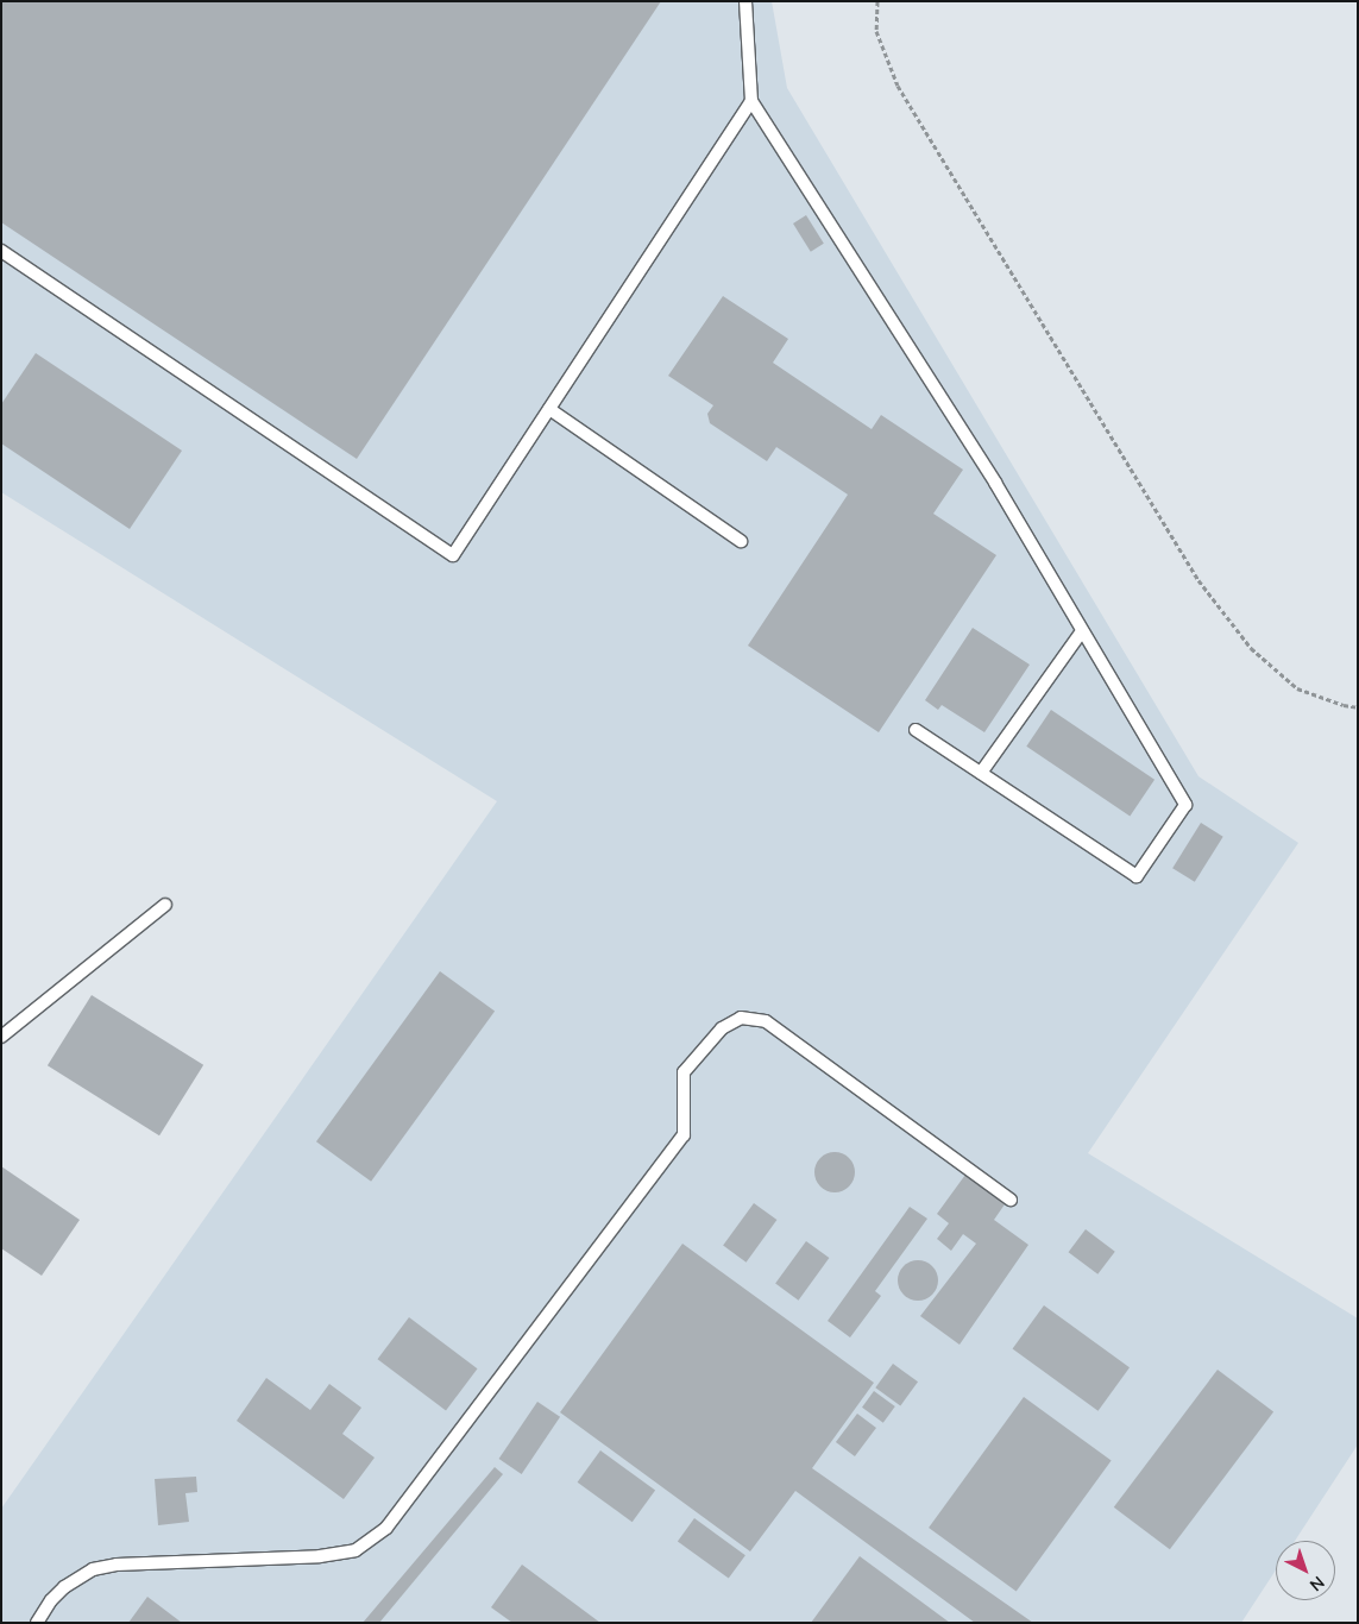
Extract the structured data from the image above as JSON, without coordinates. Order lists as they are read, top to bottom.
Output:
{
  "north": "bottom right"
}
